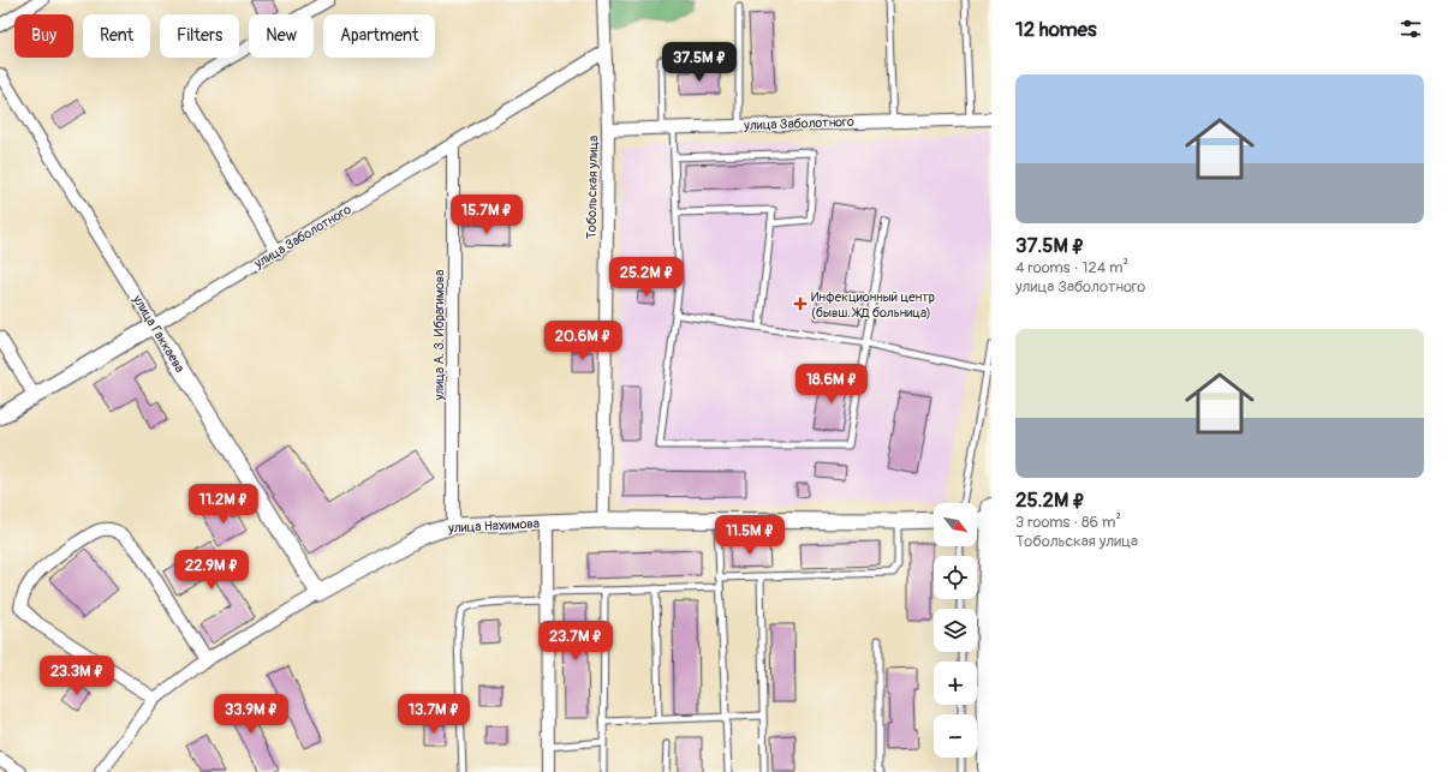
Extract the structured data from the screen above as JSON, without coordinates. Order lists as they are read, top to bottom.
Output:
{
  "streets": {
    "street": [
      "улица Заболотного",
      "Тобольская улица",
      "улица Гаккаева",
      "улица А. З. Ибрагимова",
      "улица Нахимова"
    ]
  },
  "crossings": [
    ["улица Заболотного", "Тобольская улица"],
    ["улица Заболотного", "улица Гаккаева"],
    ["улица Заболотного", "улица А. З. Ибрагимова"],
    ["Тобольская улица", "улица Нахимова"],
    ["улица Гаккаева", "улица Нахимова"],
    ["улица А. З. Ибрагимова", "улица Нахимова"]
  ],
  "places": {
    "health": ["Инфекционный центр (бывш. ЖД больница)"]
  },
  "north": "bottom right",
  "page": {
    "heading": "12 homes",
    "chip": [
      "Buy",
      "Rent",
      "Filters",
      "New",
      "Apartment"
    ],
    "price": [
      "37.5M ₽",
      "15.7M ₽",
      "25.2M ₽",
      "20.6M ₽",
      "18.6M ₽",
      "11.2M ₽",
      "11.5M ₽",
      "22.9M ₽",
      "23.7M ₽",
      "23.3M ₽",
      "33.9M ₽",
      "13.7M ₽"
    ],
    "list": [
      {
        "name": "37.5M ₽",
        "note": "4 rooms · 124 m² · улица Заболотного"
      },
      {
        "name": "25.2M ₽",
        "note": "3 rooms · 86 m² · Тобольская улица"
      }
    ],
    "map_buttons": ["+", "−"]
  }
}
